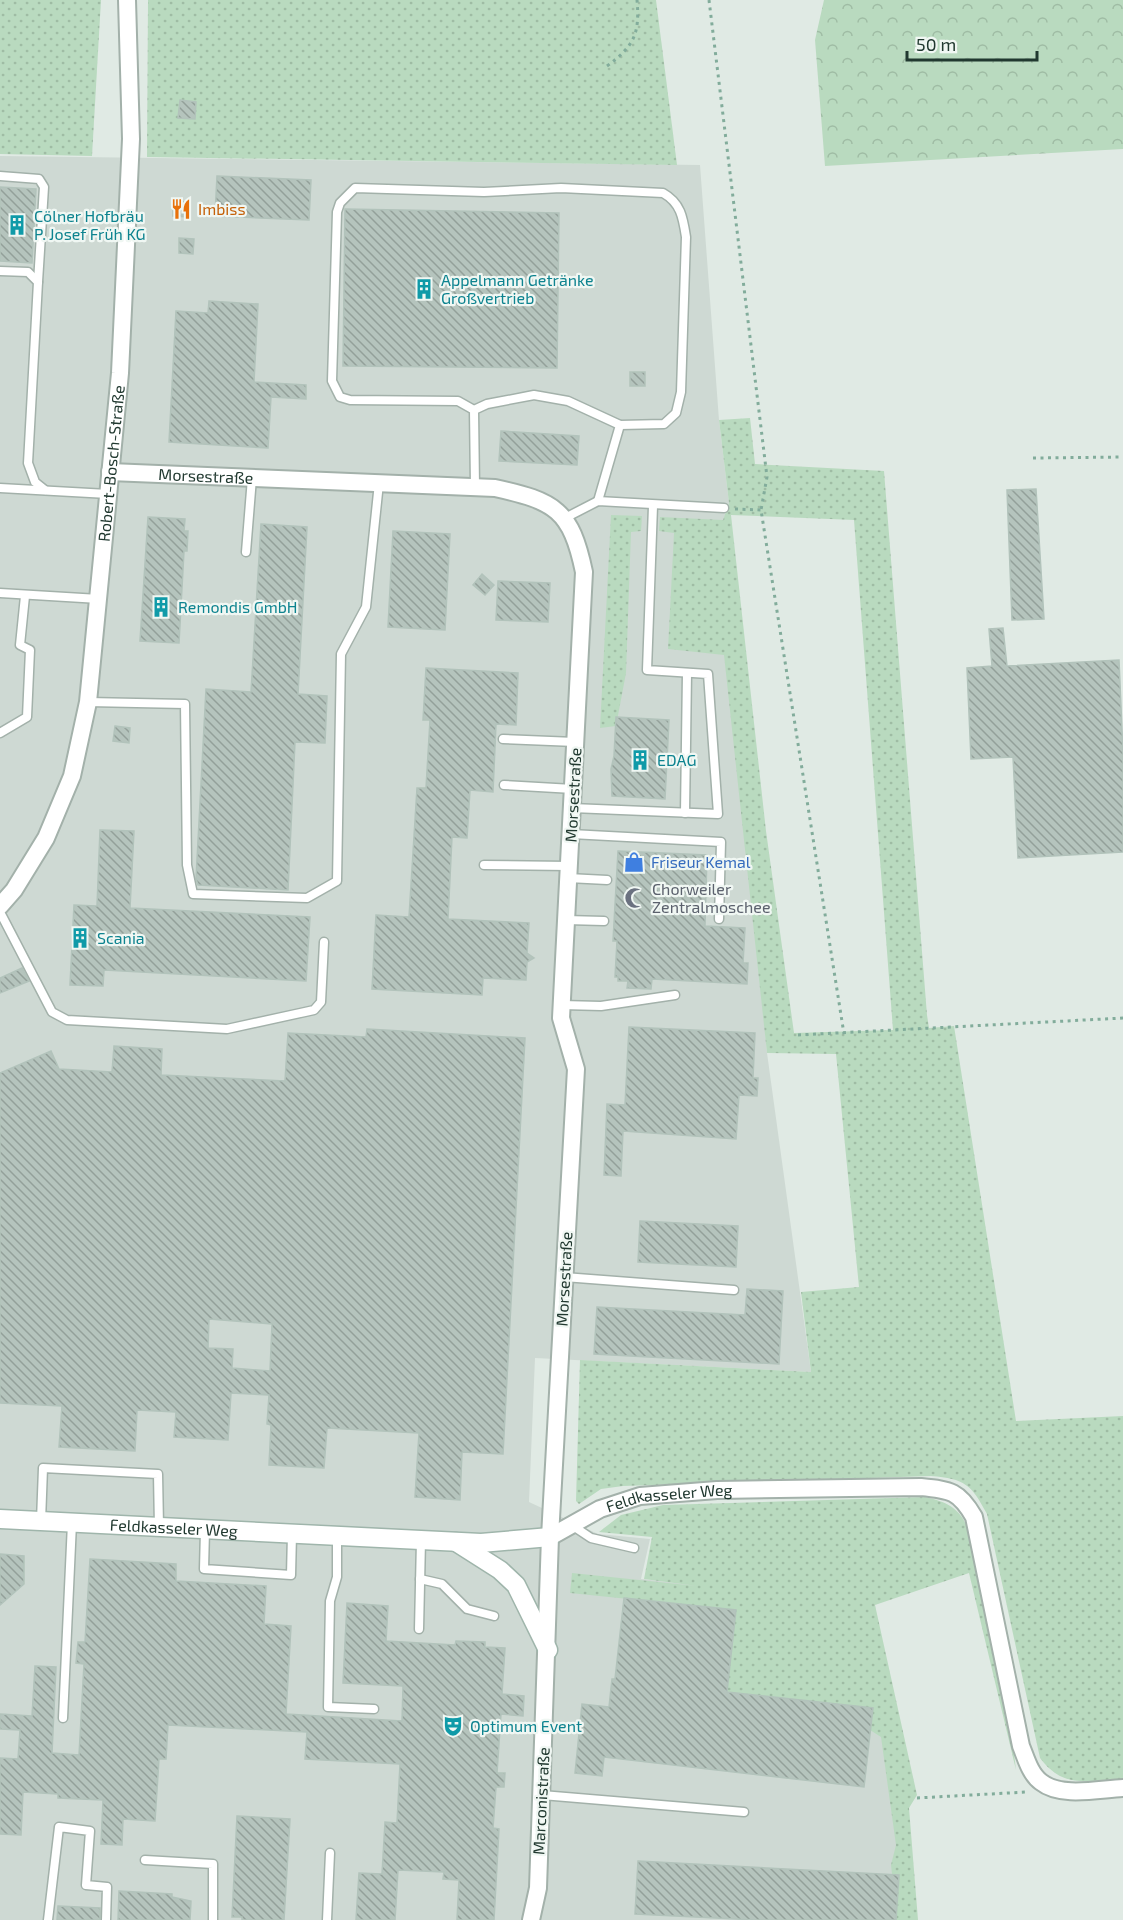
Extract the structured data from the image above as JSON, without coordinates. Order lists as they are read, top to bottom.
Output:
{
  "streets": {
    "street": [
      "Robert-Bosch-Straße",
      "Morsestraße",
      "Feldkasseler Weg",
      "Marconistraße"
    ]
  },
  "crossings": [
    ["Robert-Bosch-Straße", "Morsestraße"],
    ["Morsestraße", "Feldkasseler Weg"],
    ["Morsestraße", "Marconistraße"],
    ["Feldkasseler Weg", "Marconistraße"]
  ],
  "places": {
    "restaurant": ["Imbiss"],
    "building": [
      "Cölner Hofbräu P. Josef Früh KG",
      "Appelmann Getränke Großvertrieb",
      "Remondis GmbH",
      "EDAG",
      "Scania"
    ],
    "shop": ["Friseur Kemal"],
    "mosque": ["Chorweiler Zentralmoschee"],
    "theatre": ["Optimum Event"]
  },
  "scale_bar": "50 m"
}
